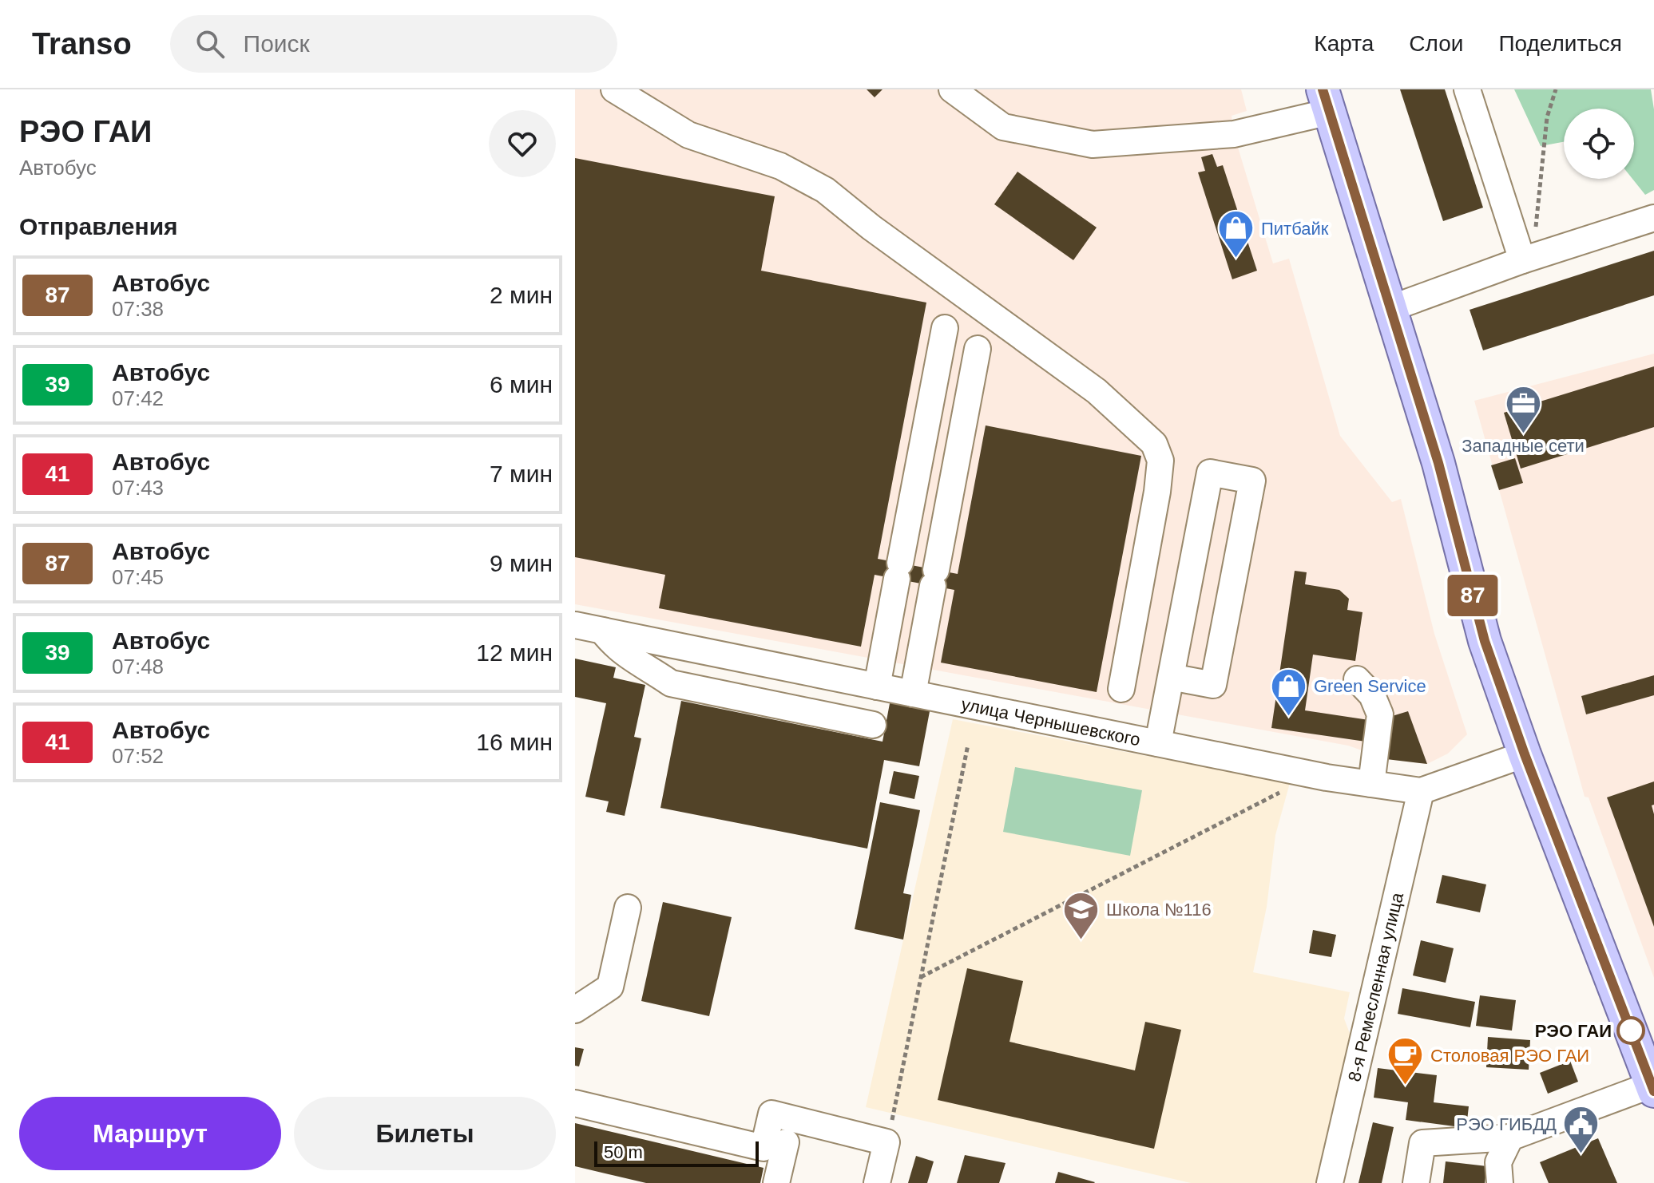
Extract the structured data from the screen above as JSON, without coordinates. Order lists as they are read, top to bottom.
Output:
{
  "streets": {
    "street": ["улица Чернышевского", "8-я Ремесленная улица"]
  },
  "crossings": [
    ["улица Чернышевского", "8-я Ремесленная улица"]
  ],
  "places": {
    "shop": ["Питбайк", "Green Service"],
    "office": ["Западные сети"],
    "school or university": ["Школа №116"],
    "other": ["РЭО ГАИ"],
    "cafe": ["Столовая РЭО ГАИ"],
    "public building": ["РЭО ГИБДД"]
  },
  "lines": ["bus line 87"],
  "scale_bar": "50 m",
  "page": {
    "header": "Transo",
    "search": "Поиск",
    "nav": ["Карта", "Слои", "Поделиться"],
    "heading": [
      ["РЭО ГАИ", "Автобус"],
      "Отправления"
    ],
    "on_map": "87",
    "list": [
      {
        "mark": "87",
        "name": "Автобус",
        "note": "07:38",
        "value": "2 мин"
      },
      {
        "mark": "39",
        "name": "Автобус",
        "note": "07:42",
        "value": "6 мин"
      },
      {
        "mark": "41",
        "name": "Автобус",
        "note": "07:43",
        "value": "7 мин"
      },
      {
        "mark": "87",
        "name": "Автобус",
        "note": "07:45",
        "value": "9 мин"
      },
      {
        "mark": "39",
        "name": "Автобус",
        "note": "07:48",
        "value": "12 мин"
      },
      {
        "mark": "41",
        "name": "Автобус",
        "note": "07:52",
        "value": "16 мин"
      }
    ],
    "buttons": ["Маршрут", "Билеты"],
    "scale": "50 m"
  }
}
